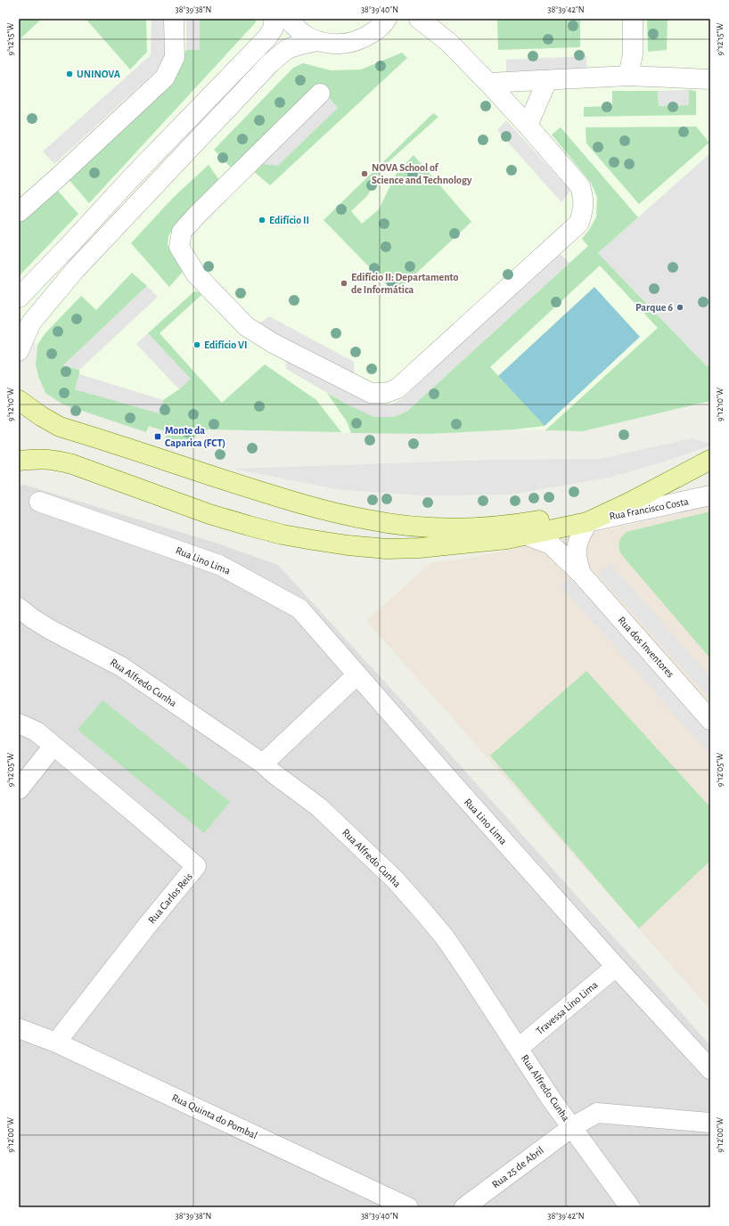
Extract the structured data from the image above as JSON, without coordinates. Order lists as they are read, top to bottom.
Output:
{
  "streets": {
    "street": [
      "Rua Francisco Costa",
      "Rua Lino Lima",
      "Rua dos Inventores",
      "Rua Alfredo Cunha",
      "Rua Carlos Reis",
      "Travessa Lino Lima",
      "Rua Quinta do Pombal",
      "Rua 25 de Abril"
    ]
  },
  "crossings": [
    ["Rua Francisco Costa", "Rua dos Inventores"],
    ["Rua Lino Lima", "Travessa Lino Lima"],
    ["Rua Alfredo Cunha", "Travessa Lino Lima"],
    ["Rua Alfredo Cunha", "Rua 25 de Abril"],
    ["Rua Carlos Reis", "Rua Quinta do Pombal"]
  ],
  "places": {
    "other": [
      "UNINOVA",
      "NOVA School of Science and Technology",
      "Edifício II",
      "Edifício II: Departamento de Informática",
      "Parque 6",
      "Edifício VI"
    ],
    "transit": ["Monte da Caparica (FCT)"]
  },
  "coordinates": [
    "38°39'38\"N",
    "38°39'40\"N",
    "38°39'42\"N",
    "9°12'15\"W",
    "9°12'10\"W",
    "9°12'05\"W",
    "9°12'00\"W"
  ]
}
